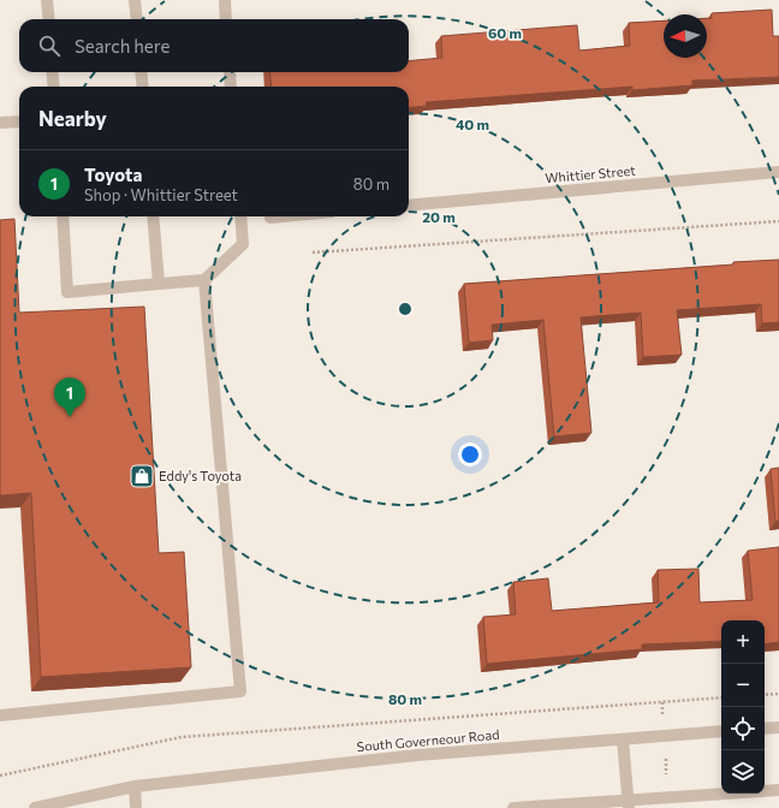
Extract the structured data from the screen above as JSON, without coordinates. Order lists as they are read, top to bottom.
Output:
{
  "streets": {
    "street": ["Whittier Street", "South Governeour Road"]
  },
  "places": {
    "shop": ["Eddy's Toyota"]
  },
  "north": "left",
  "page": {
    "search": "Search here",
    "heading": "Nearby",
    "list": [
      {
        "mark": "1",
        "name": "Toyota",
        "note": "Shop · Whittier Street",
        "value": "80 m"
      }
    ],
    "pins": "1",
    "map_buttons": ["+", "−"]
  },
  "rings": [
    "60 m",
    "40 m",
    "20 m",
    "80 m"
  ]
}
